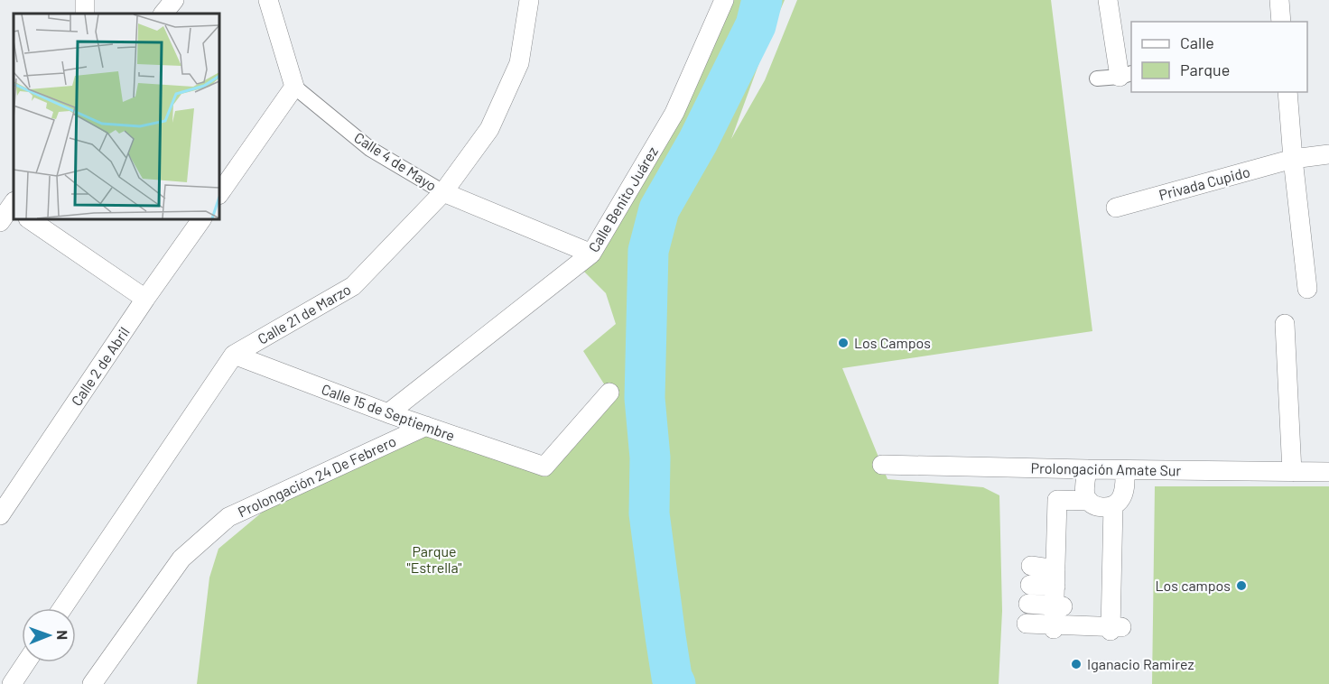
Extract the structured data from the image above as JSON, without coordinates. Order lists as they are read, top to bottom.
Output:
{
  "streets": {
    "street": [
      "Calle 4 de Mayo",
      "Privada Cupido",
      "Calle Benito Juárez",
      "Calle 21 de Marzo",
      "Calle 2 de Abril",
      "Calle 15 de Septiembre",
      "Prolongación Amate Sur",
      "Prolongación 24 De Febrero"
    ]
  },
  "crossings": [
    ["Calle 4 de Mayo", "Calle Benito Juárez"],
    ["Calle 4 de Mayo", "Calle 21 de Marzo"],
    ["Calle Benito Juárez", "Calle 15 de Septiembre"],
    ["Calle 21 de Marzo", "Calle 15 de Septiembre"],
    ["Calle 15 de Septiembre", "Prolongación 24 De Febrero"]
  ],
  "parks": ["Parque \"Estrella\""],
  "places": ["Los Campos", "Los campos", "Iganacio Ramirez"],
  "legend": ["Calle", "Parque"],
  "north": "right"
}
